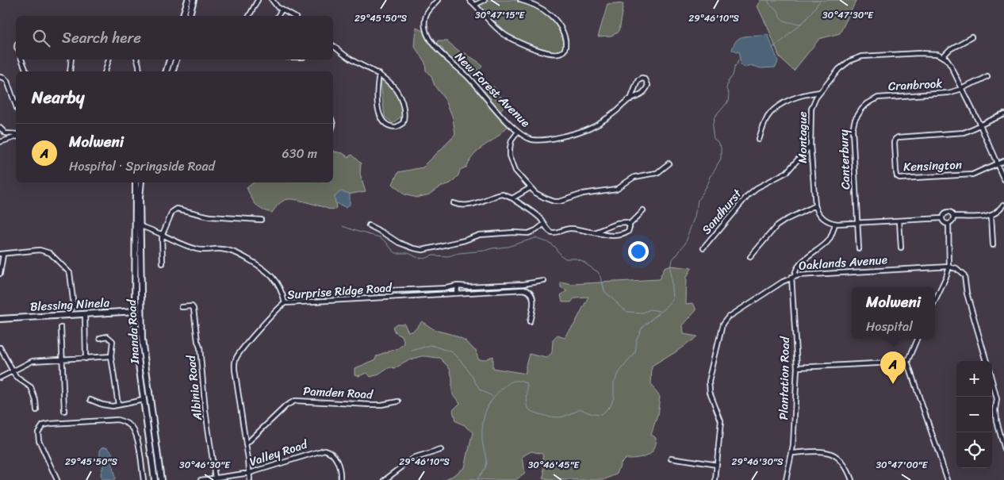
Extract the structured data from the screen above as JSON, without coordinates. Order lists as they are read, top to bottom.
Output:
{
  "streets": {
    "main road": ["Blessing Ninela", "Inanda Road"],
    "street": [
      "Cranbrook",
      "New Forest Avenue",
      "Montague",
      "Canterbury",
      "Kensington",
      "Sandhurst",
      "Oaklands Avenue",
      "Surprise Ridge Road",
      "Plantation Road",
      "Albinia Road",
      "Pamden Road",
      "Valley Road"
    ]
  },
  "crossings": [
    ["Cranbrook", "Canterbury"],
    ["Montague", "Sandhurst"],
    ["Oaklands Avenue", "Plantation Road"],
    ["Surprise Ridge Road", "Pamden Road"],
    ["Surprise Ridge Road", "Valley Road"],
    ["Blessing Ninela", "Inanda Road"],
    ["Albinia Road", "Valley Road"]
  ],
  "page": {
    "search": "Search here",
    "heading": "Nearby",
    "list": [
      {
        "mark": "A",
        "name": "Molweni",
        "note": "Hospital · Springside Road",
        "value": "630 m"
      }
    ],
    "popup": ["Molweni", "Hospital"],
    "pins": "A",
    "map_buttons": ["+", "−"]
  },
  "coordinates": [
    "30°47'15\"E",
    "30°47'30\"E",
    "29°45'50\"S",
    "29°46'10\"S",
    "29°46'30\"S",
    "30°46'30\"E",
    "30°46'45\"E",
    "30°47'00\"E"
  ]
}
